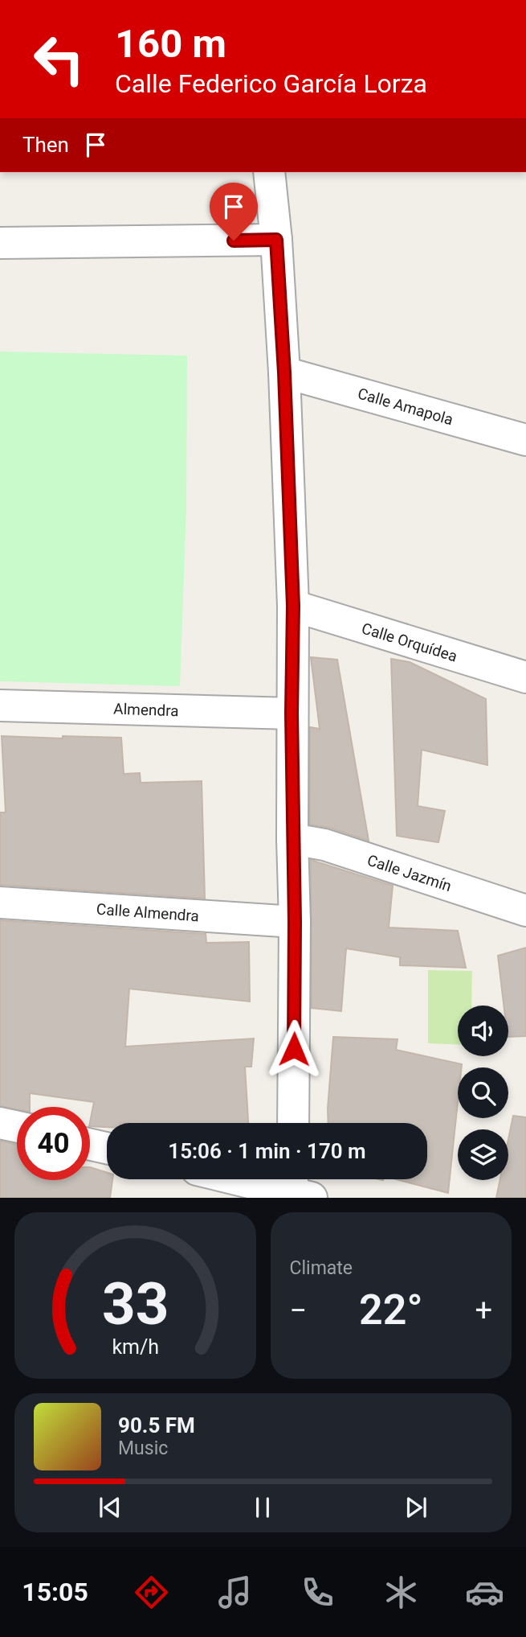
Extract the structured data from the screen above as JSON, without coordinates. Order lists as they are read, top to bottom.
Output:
{
  "streets": {
    "street": [
      "Calle Amapola",
      "Calle Orquídea",
      "Almendra",
      "Calle Jazmín",
      "Calle Almendra"
    ]
  },
  "page": {
    "turn": ["160 m", "Calle Federico García Lorza"],
    "then": "Then",
    "limit": "40",
    "trip": "15:06 · 1 min · 170 m",
    "tile": "Climate",
    "heat": ["−", "22°", "+"],
    "song": ["90.5 FM", "Music"],
    "tabs": "15:05",
    "gauge": ["33", "km/h"]
  }
}
